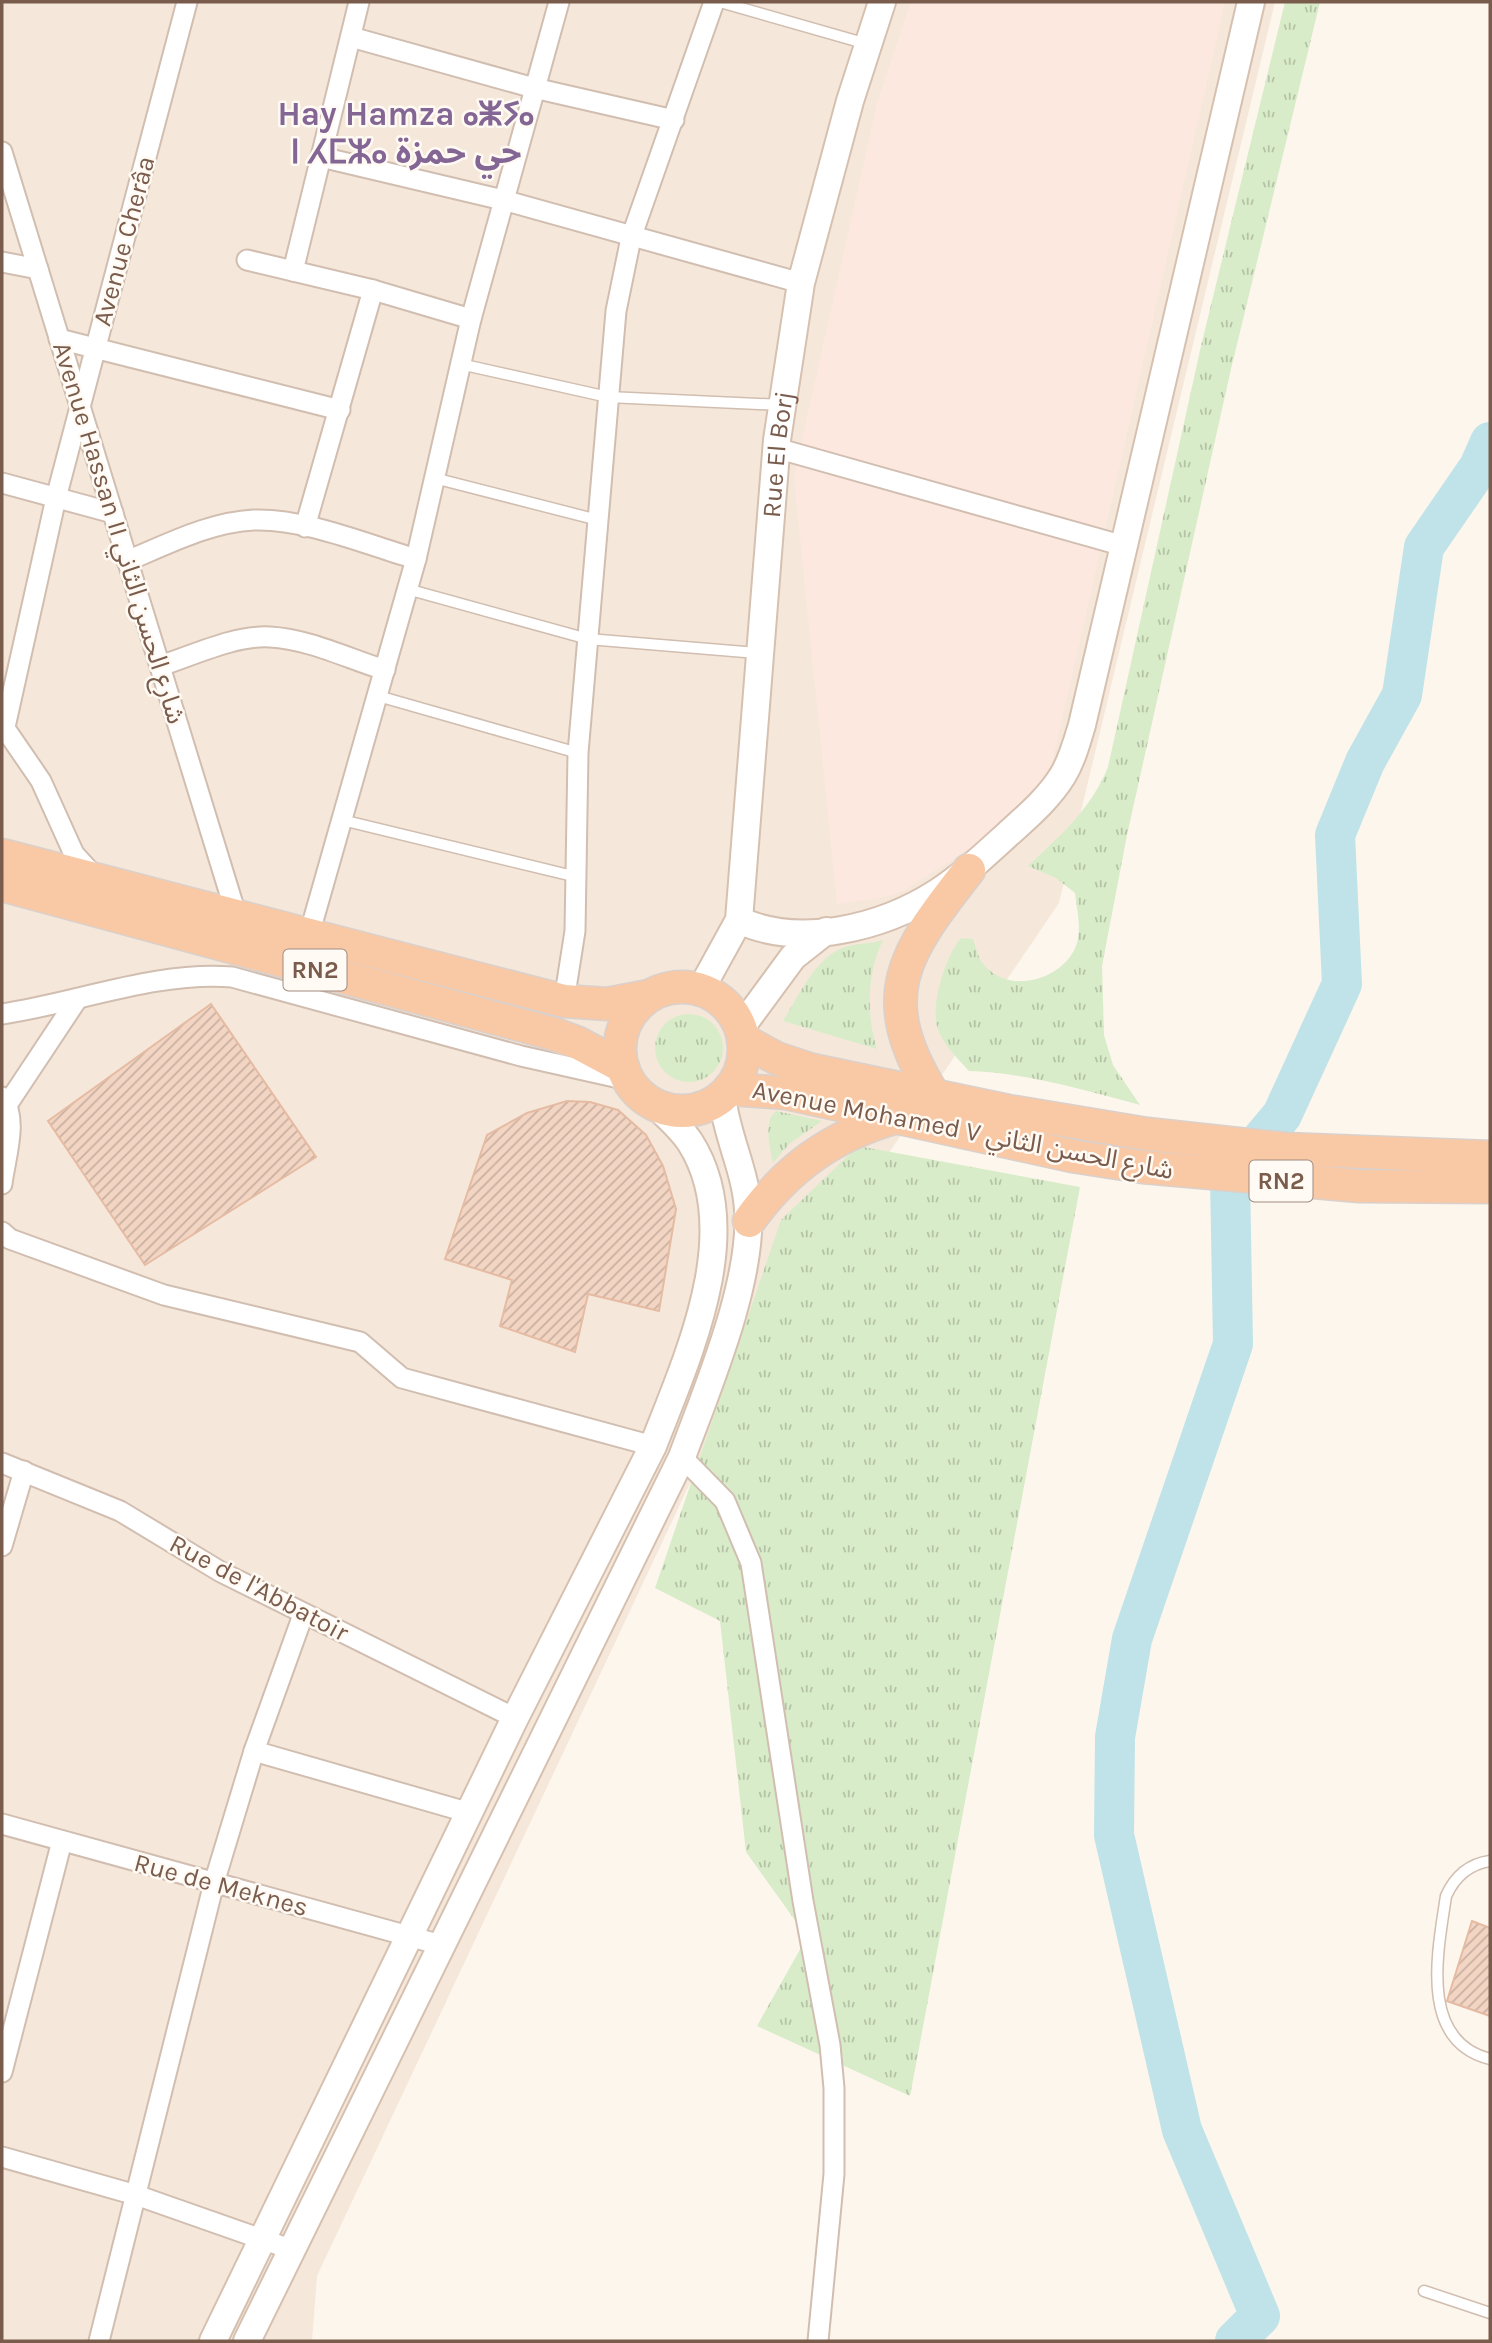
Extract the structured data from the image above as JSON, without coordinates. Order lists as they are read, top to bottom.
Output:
{
  "streets": {
    "highway": ["RN2", "Avenue Mohamed V شارع الحسن الثاني"],
    "main road": ["Rue El Borj"],
    "street": [
      "Avenue Cherâa",
      "Avenue Hassan II شارع الحسن الثاني",
      "Rue de l'Abbatoir",
      "Rue de Meknes"
    ]
  },
  "crossings": [
    ["Avenue Cherâa", "Avenue Hassan II شارع الحسن الثاني"],
    ["Avenue Hassan II شارع الحسن الثاني", "RN2"],
    ["RN2", "Avenue Mohamed V شارع الحسن الثاني"]
  ],
  "districts": ["Hay Hamza ⴰⵥⵢⴰ ⵏ ⵃⵎⵣⴰ حي حمزة"]
}
